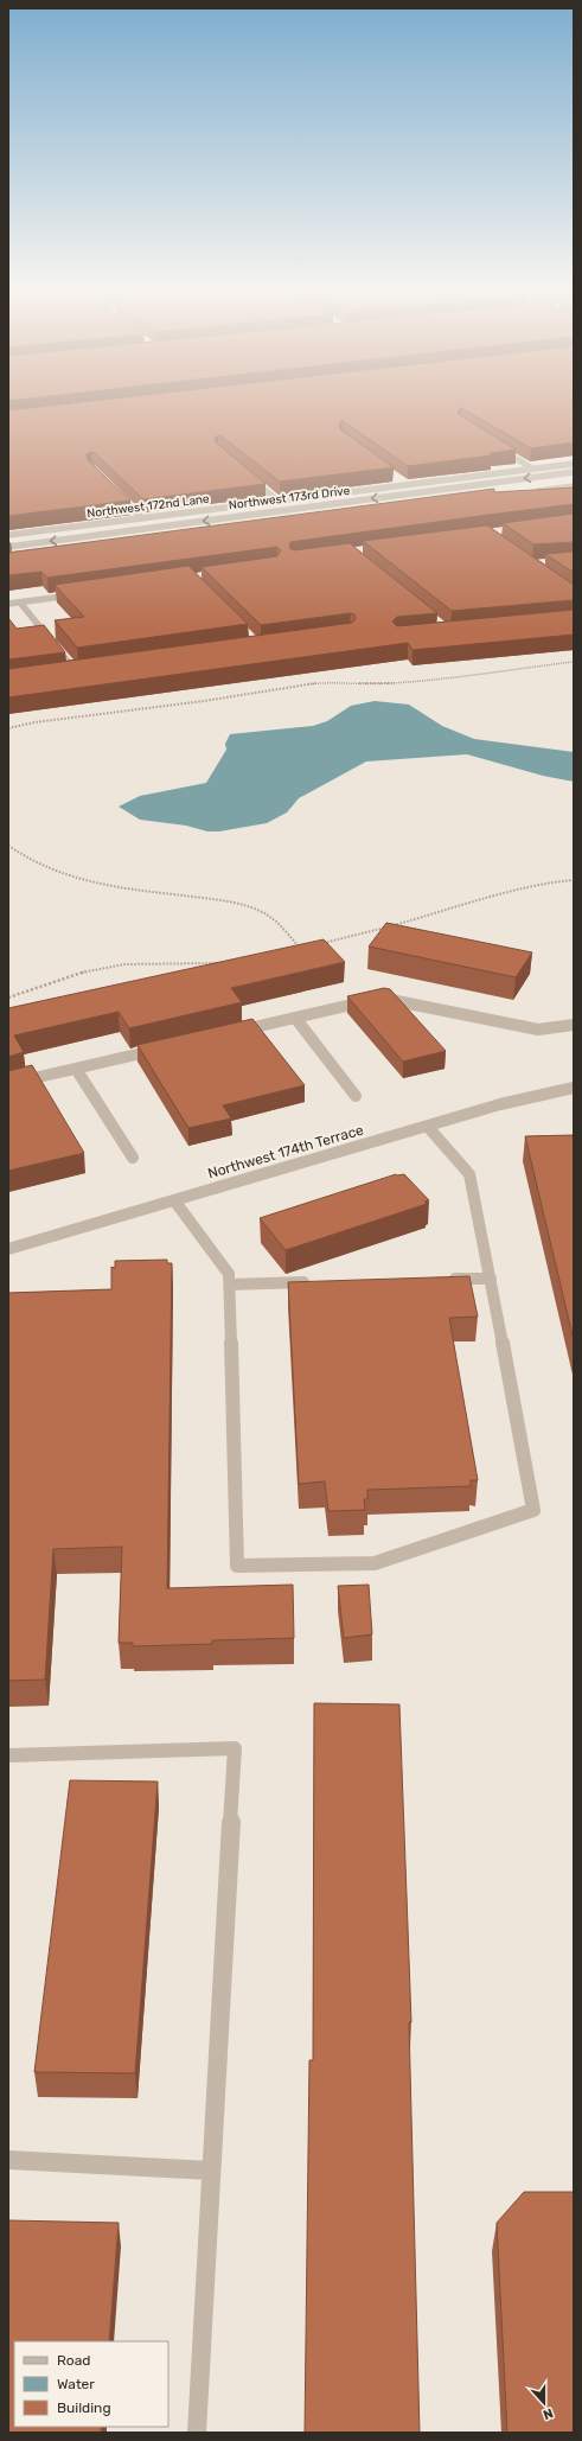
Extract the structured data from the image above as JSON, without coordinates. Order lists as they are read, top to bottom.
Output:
{
  "streets": {
    "street": ["Northwest 173rd Drive", "Northwest 172nd Lane", "Northwest 174th Terrace"]
  },
  "one_way": ["Northwest 173rd Drive"],
  "legend": ["Road", "Water", "Building"],
  "north": "bottom"
}
